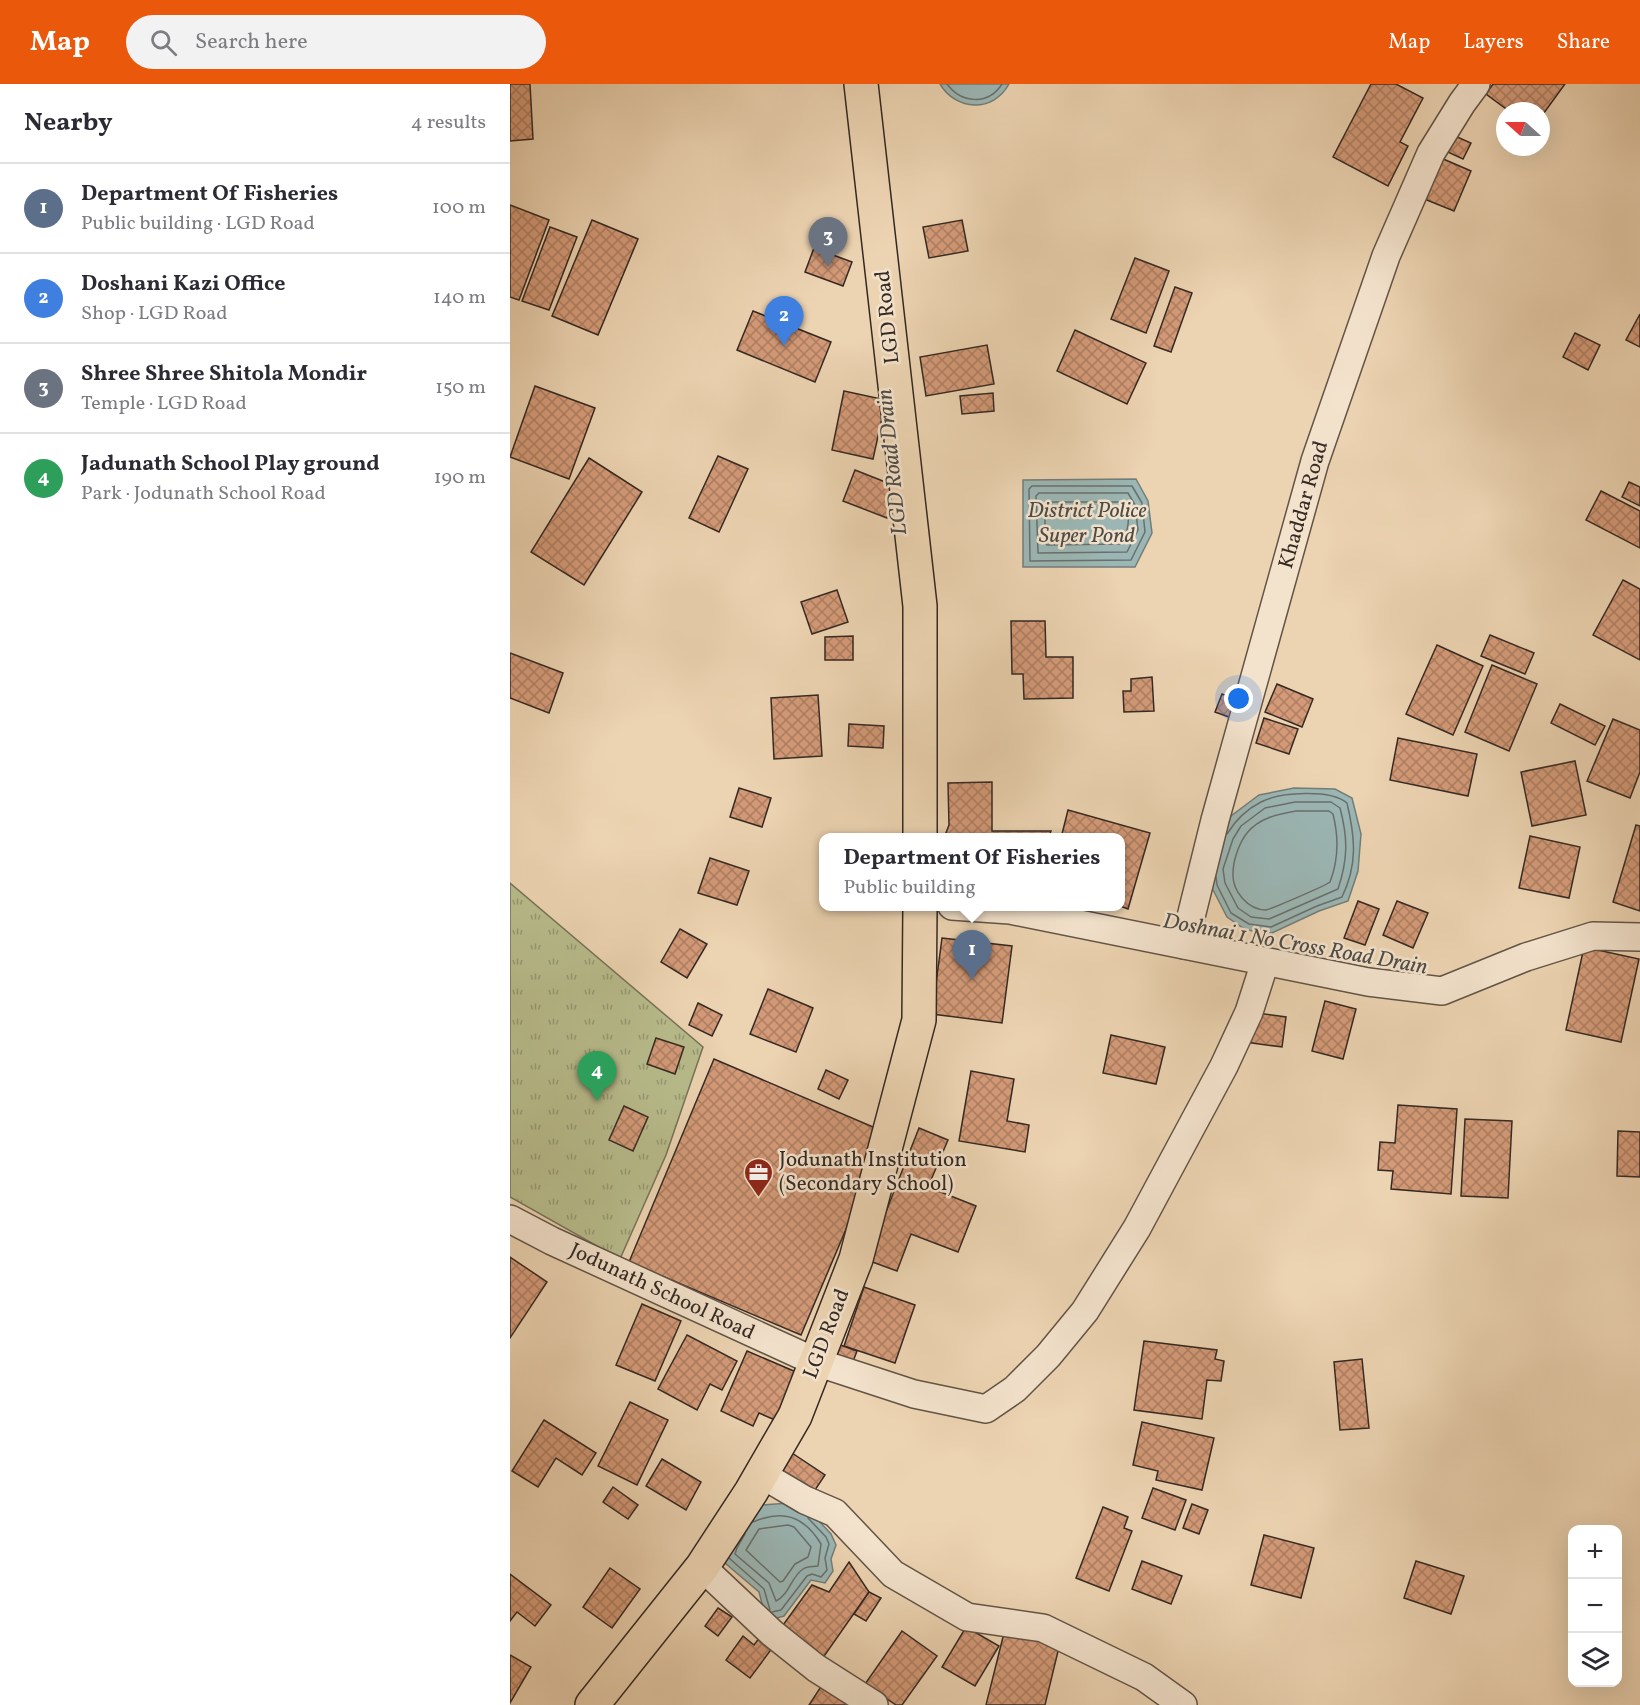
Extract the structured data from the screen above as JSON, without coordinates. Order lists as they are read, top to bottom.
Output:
{
  "streets": {
    "main road": ["LGD Road"],
    "street": ["Khaddar Road", "Jodunath School Road"]
  },
  "crossings": [
    ["LGD Road", "Jodunath School Road"]
  ],
  "water": ["LGD Road Drain", "District Police Super Pond", "Doshnai 1 No Cross Road Drain"],
  "places": {
    "office": ["Jodunath Institution (Secondary School)"]
  },
  "north": "left",
  "page": {
    "header": "Map",
    "search": "Search here",
    "nav": ["Map", "Layers", "Share"],
    "heading": ["Nearby", "4 results"],
    "list": [
      {
        "mark": "1",
        "name": "Department Of Fisheries",
        "note": "Public building · LGD Road",
        "value": "100 m"
      },
      {
        "mark": "2",
        "name": "Doshani Kazi Office",
        "note": "Shop · LGD Road",
        "value": "140 m"
      },
      {
        "mark": "3",
        "name": "Shree Shree Shitola Mondir",
        "note": "Temple · LGD Road",
        "value": "150 m"
      },
      {
        "mark": "4",
        "name": "Jadunath School Play ground",
        "note": "Park · Jodunath School Road",
        "value": "190 m"
      }
    ],
    "pins": [
      "3",
      "2",
      "1",
      "4"
    ],
    "popup": ["Department Of Fisheries", "Public building"],
    "map_buttons": ["+", "−"]
  }
}
